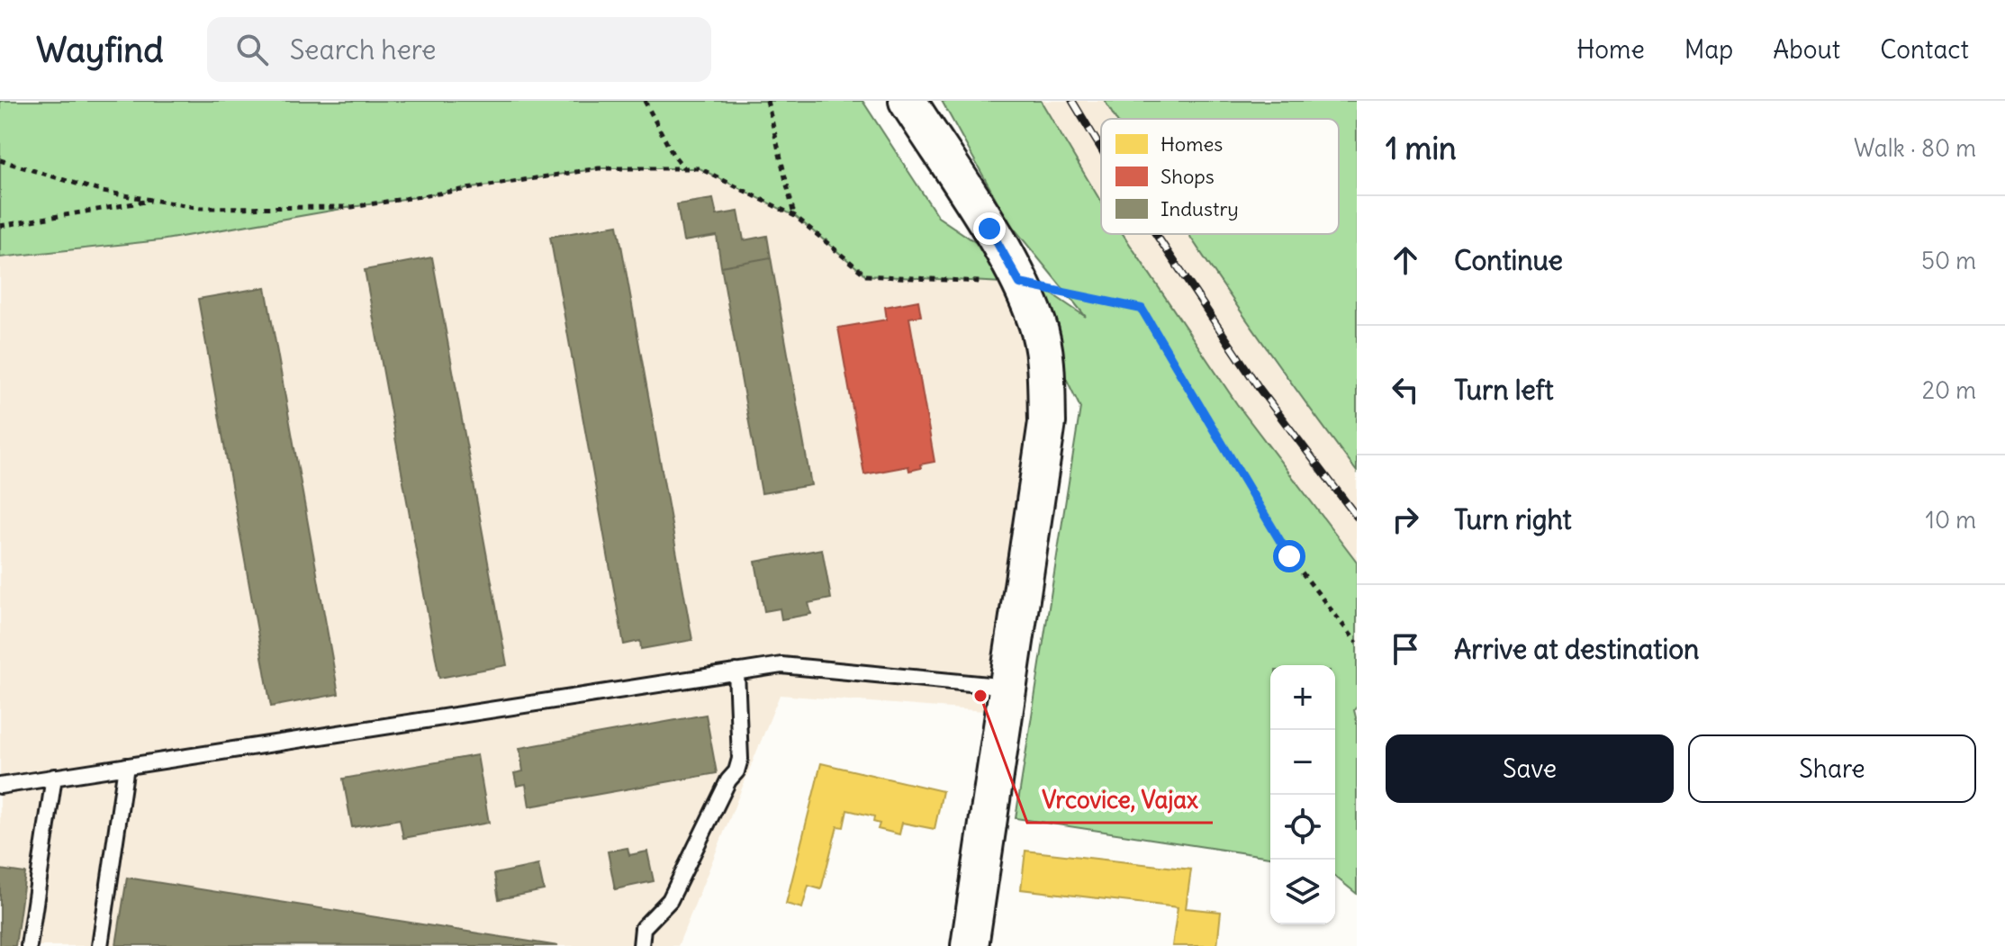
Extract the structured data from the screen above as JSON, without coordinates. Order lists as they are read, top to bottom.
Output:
{
  "places": ["Vrcovice, Vajax"],
  "legend": ["Homes", "Shops", "Industry"],
  "page": {
    "header": "Wayfind",
    "search": "Search here",
    "nav": [
      "Home",
      "Map",
      "About",
      "Contact"
    ],
    "heading": ["1 min", "Walk · 80 m"],
    "list": [
      ["Continue", "50 m"],
      ["Turn left", "20 m"],
      ["Turn right", "10 m"],
      "Arrive at destination"
    ],
    "map_buttons": ["+", "−"],
    "buttons": ["Save", "Share"]
  }
}
